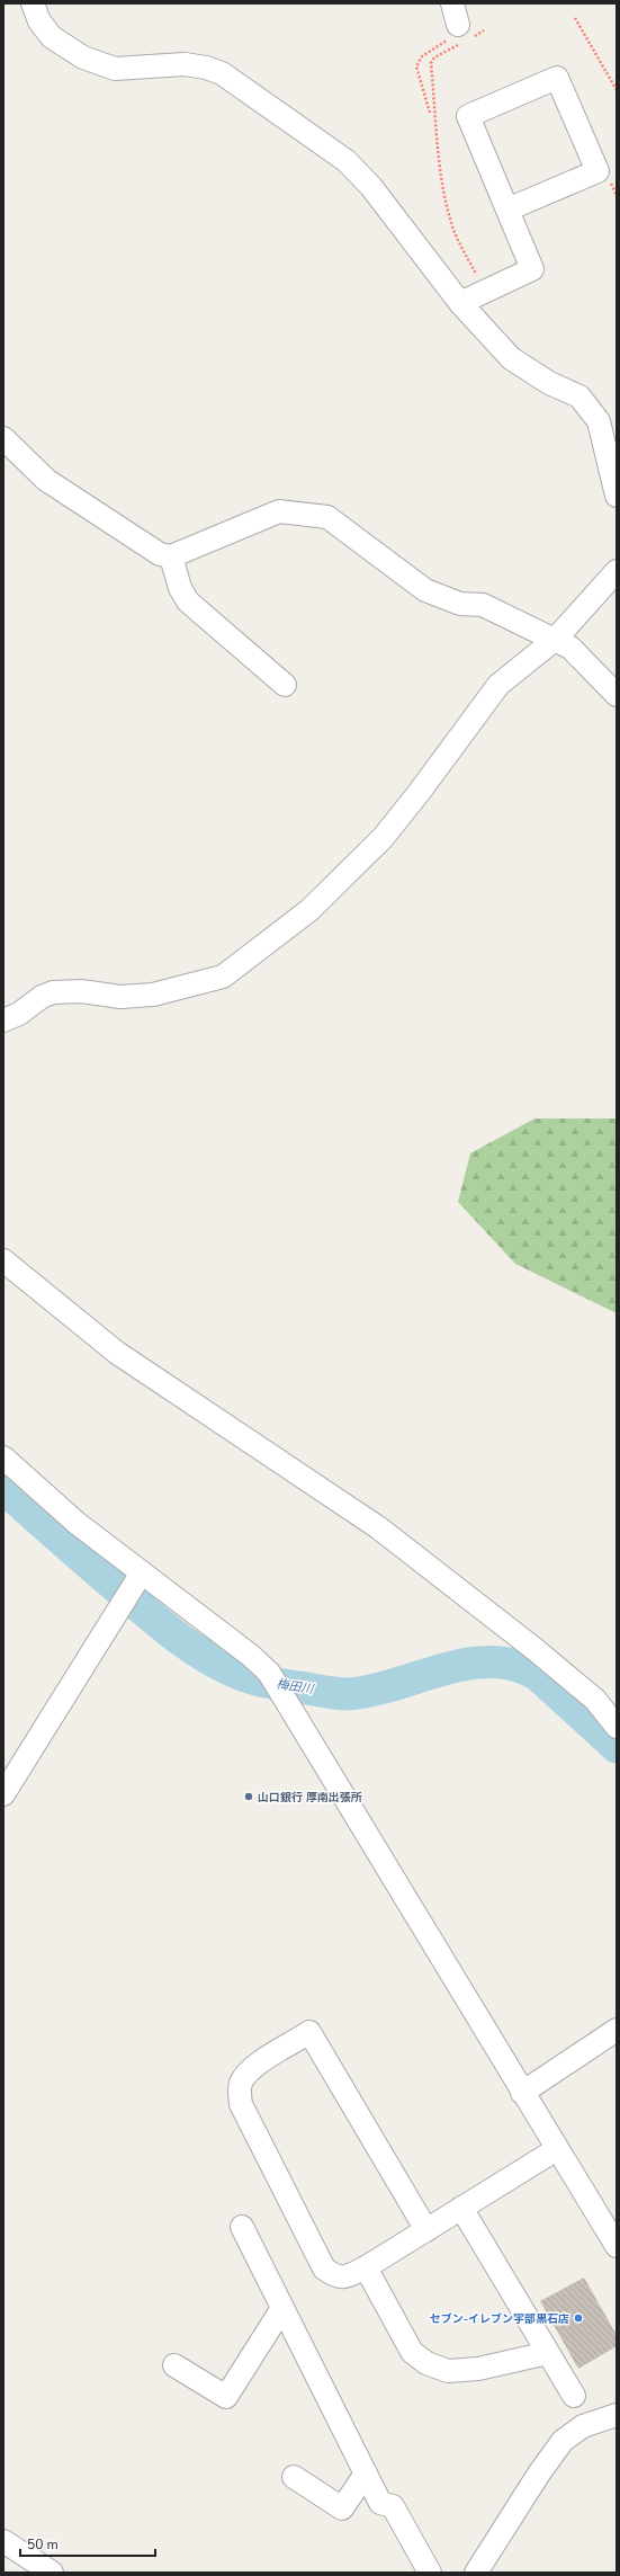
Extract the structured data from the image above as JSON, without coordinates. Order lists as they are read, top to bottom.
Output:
{
  "water": ["梅田川"],
  "places": ["山口銀行 厚南出張所", "セブン-イレブン宇部黒石店"],
  "scale_bar": "50 m"
}
